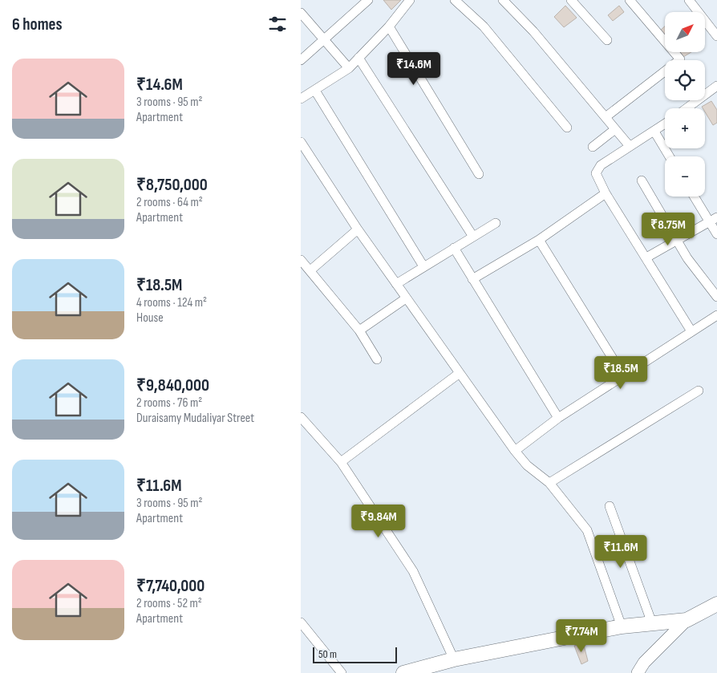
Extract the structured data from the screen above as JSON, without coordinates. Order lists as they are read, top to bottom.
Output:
{
  "scale_bar": "50 m",
  "north": "top right",
  "page": {
    "heading": "6 homes",
    "map_buttons": ["+", "−"],
    "list": [
      {
        "name": "₹14.6M",
        "note": "3 rooms · 95 m² · Apartment"
      },
      {
        "name": "₹8,750,000",
        "note": "2 rooms · 64 m² · Apartment"
      },
      {
        "name": "₹18.5M",
        "note": "4 rooms · 124 m² · House"
      },
      {
        "name": "₹9,840,000",
        "note": "2 rooms · 76 m² · Duraisamy Mudaliyar Street"
      },
      {
        "name": "₹11.6M",
        "note": "3 rooms · 95 m² · Apartment"
      },
      {
        "name": "₹7,740,000",
        "note": "2 rooms · 52 m² · Apartment"
      }
    ],
    "price": [
      "₹14.6M",
      "₹8.75M",
      "₹18.5M",
      "₹9.84M",
      "₹11.6M",
      "₹7.74M"
    ],
    "scale": "50 m"
  }
}
